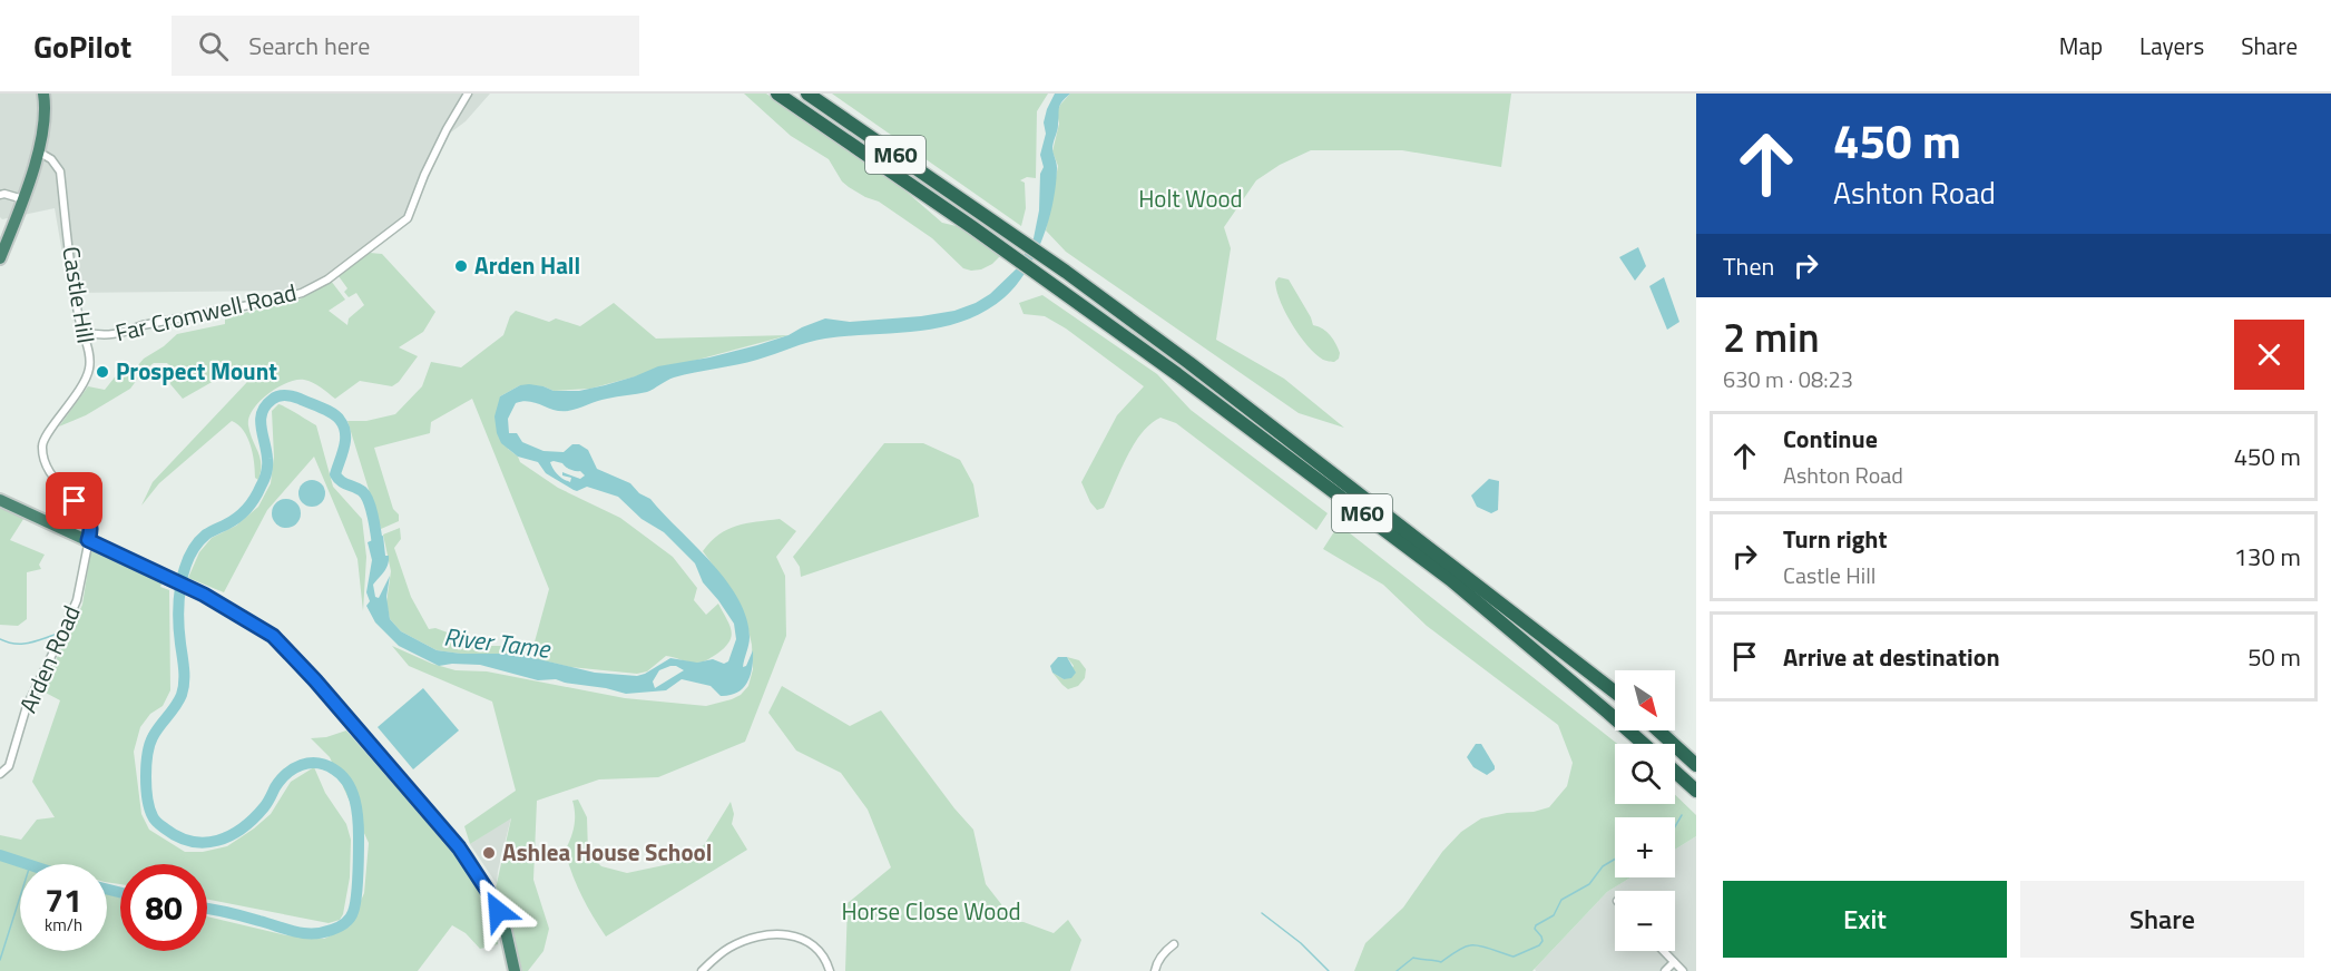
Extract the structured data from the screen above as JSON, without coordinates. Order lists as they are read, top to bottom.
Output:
{
  "streets": {
    "highway": ["M60"],
    "street": ["Castle Hill", "Far Cromwell Road", "Arden Road"]
  },
  "crossings": [
    ["Castle Hill", "Far Cromwell Road"],
    ["Castle Hill", "Arden Road"]
  ],
  "water": ["River Tame"],
  "parks": ["Holt Wood", "Horse Close Wood"],
  "places": ["Arden Hall", "Prospect Mount", "Ashlea House School"],
  "north": "bottom right",
  "page": {
    "header": "GoPilot",
    "search": "Search here",
    "nav": ["Map", "Layers", "Share"],
    "turn": ["450 m", "Ashton Road"],
    "then": "Then",
    "heading": ["2 min", "630 m · 08:23"],
    "list": [
      {
        "name": "Continue",
        "note": "Ashton Road",
        "value": "450 m"
      },
      {
        "name": "Turn right",
        "note": "Castle Hill",
        "value": "130 m"
      },
      {
        "name": "Arrive at destination",
        "value": "50 m"
      }
    ],
    "map_buttons": ["+", "−"],
    "speed": "71 km/h",
    "limit": "80",
    "buttons": ["Exit", "Share"]
  }
}
